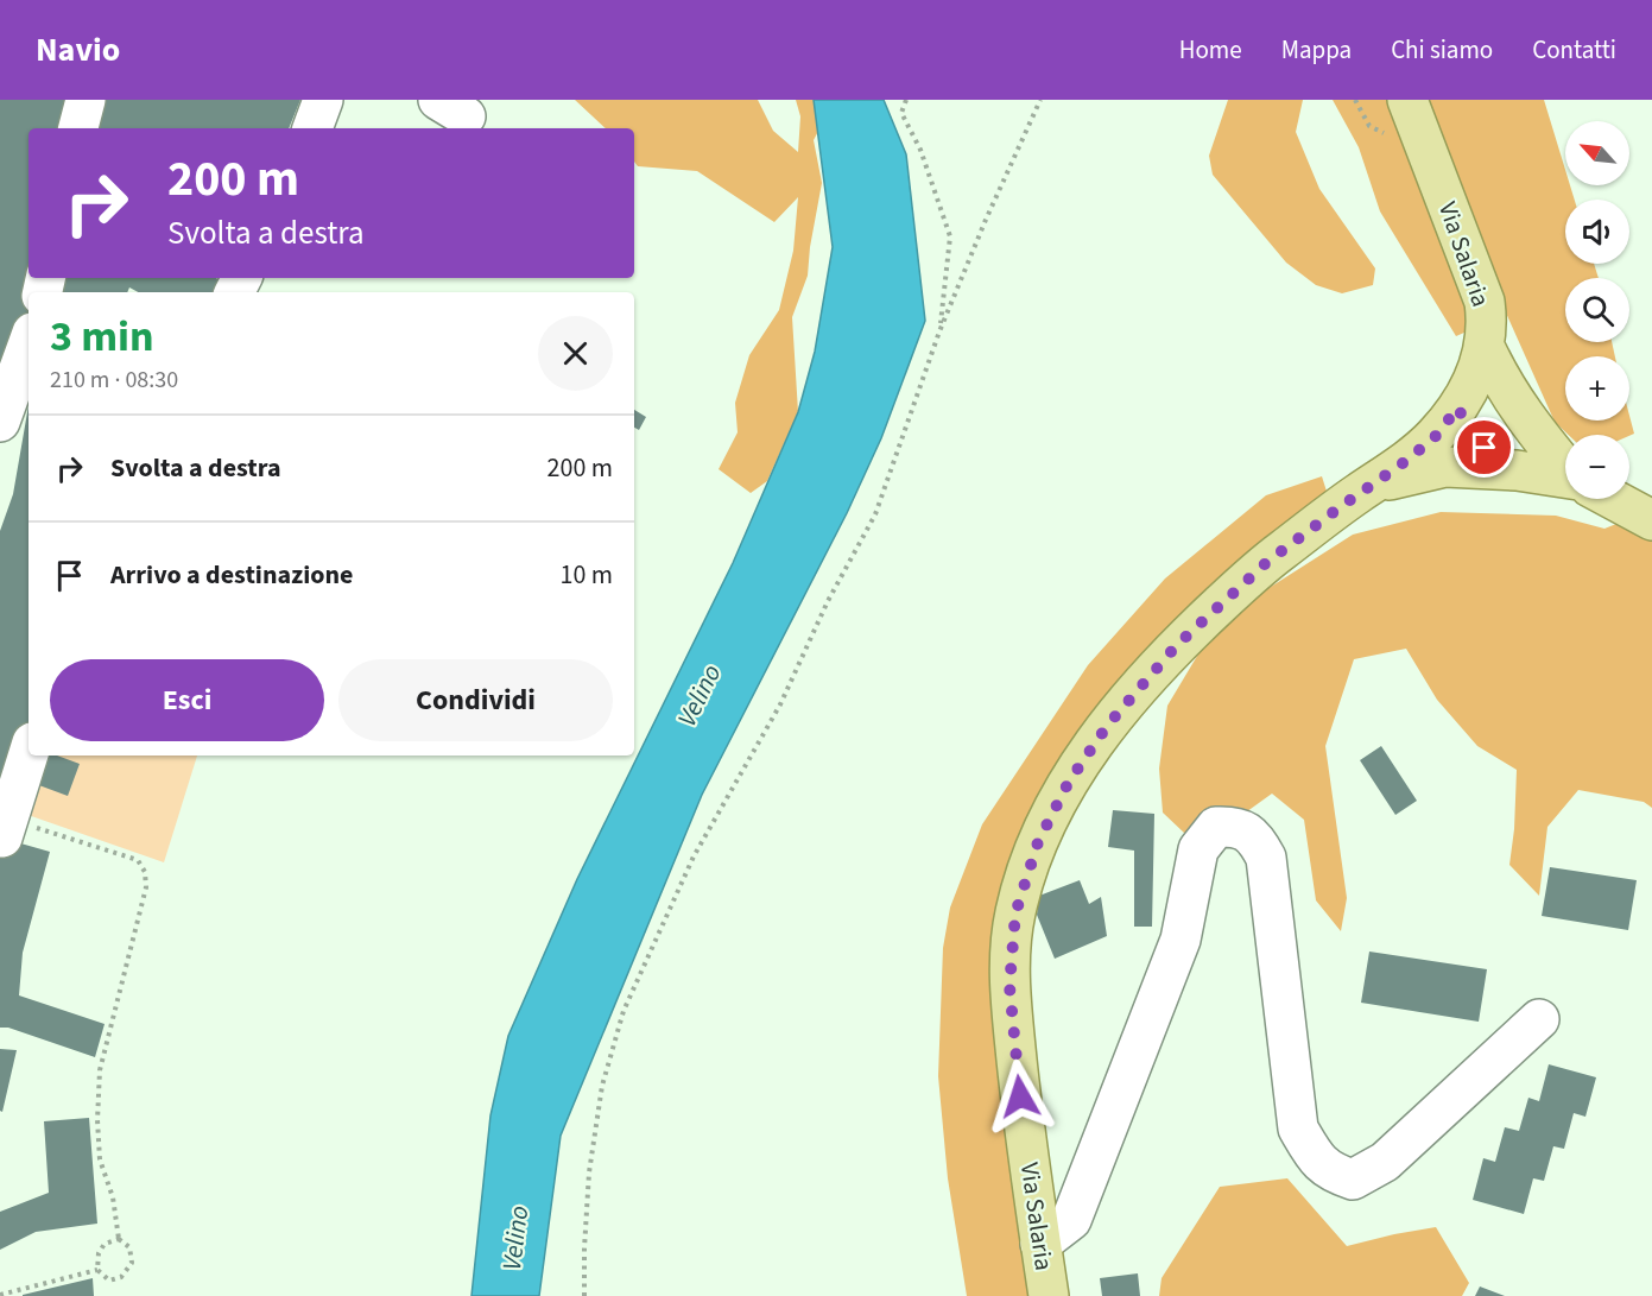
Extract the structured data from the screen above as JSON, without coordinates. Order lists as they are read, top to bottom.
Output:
{
  "streets": {
    "main road": ["Via Salaria"]
  },
  "water": ["Velino"],
  "north": "top left",
  "page": {
    "header": "Navio",
    "nav": [
      "Home",
      "Mappa",
      "Chi siamo",
      "Contatti"
    ],
    "map_buttons": ["+", "−"],
    "turn": ["200 m", "Svolta a destra"],
    "heading": ["3 min", "210 m · 08:30"],
    "list": [
      {
        "name": "Svolta a destra",
        "value": "200 m"
      },
      {
        "name": "Arrivo a destinazione",
        "value": "10 m"
      }
    ],
    "buttons": ["Esci", "Condividi"]
  }
}
